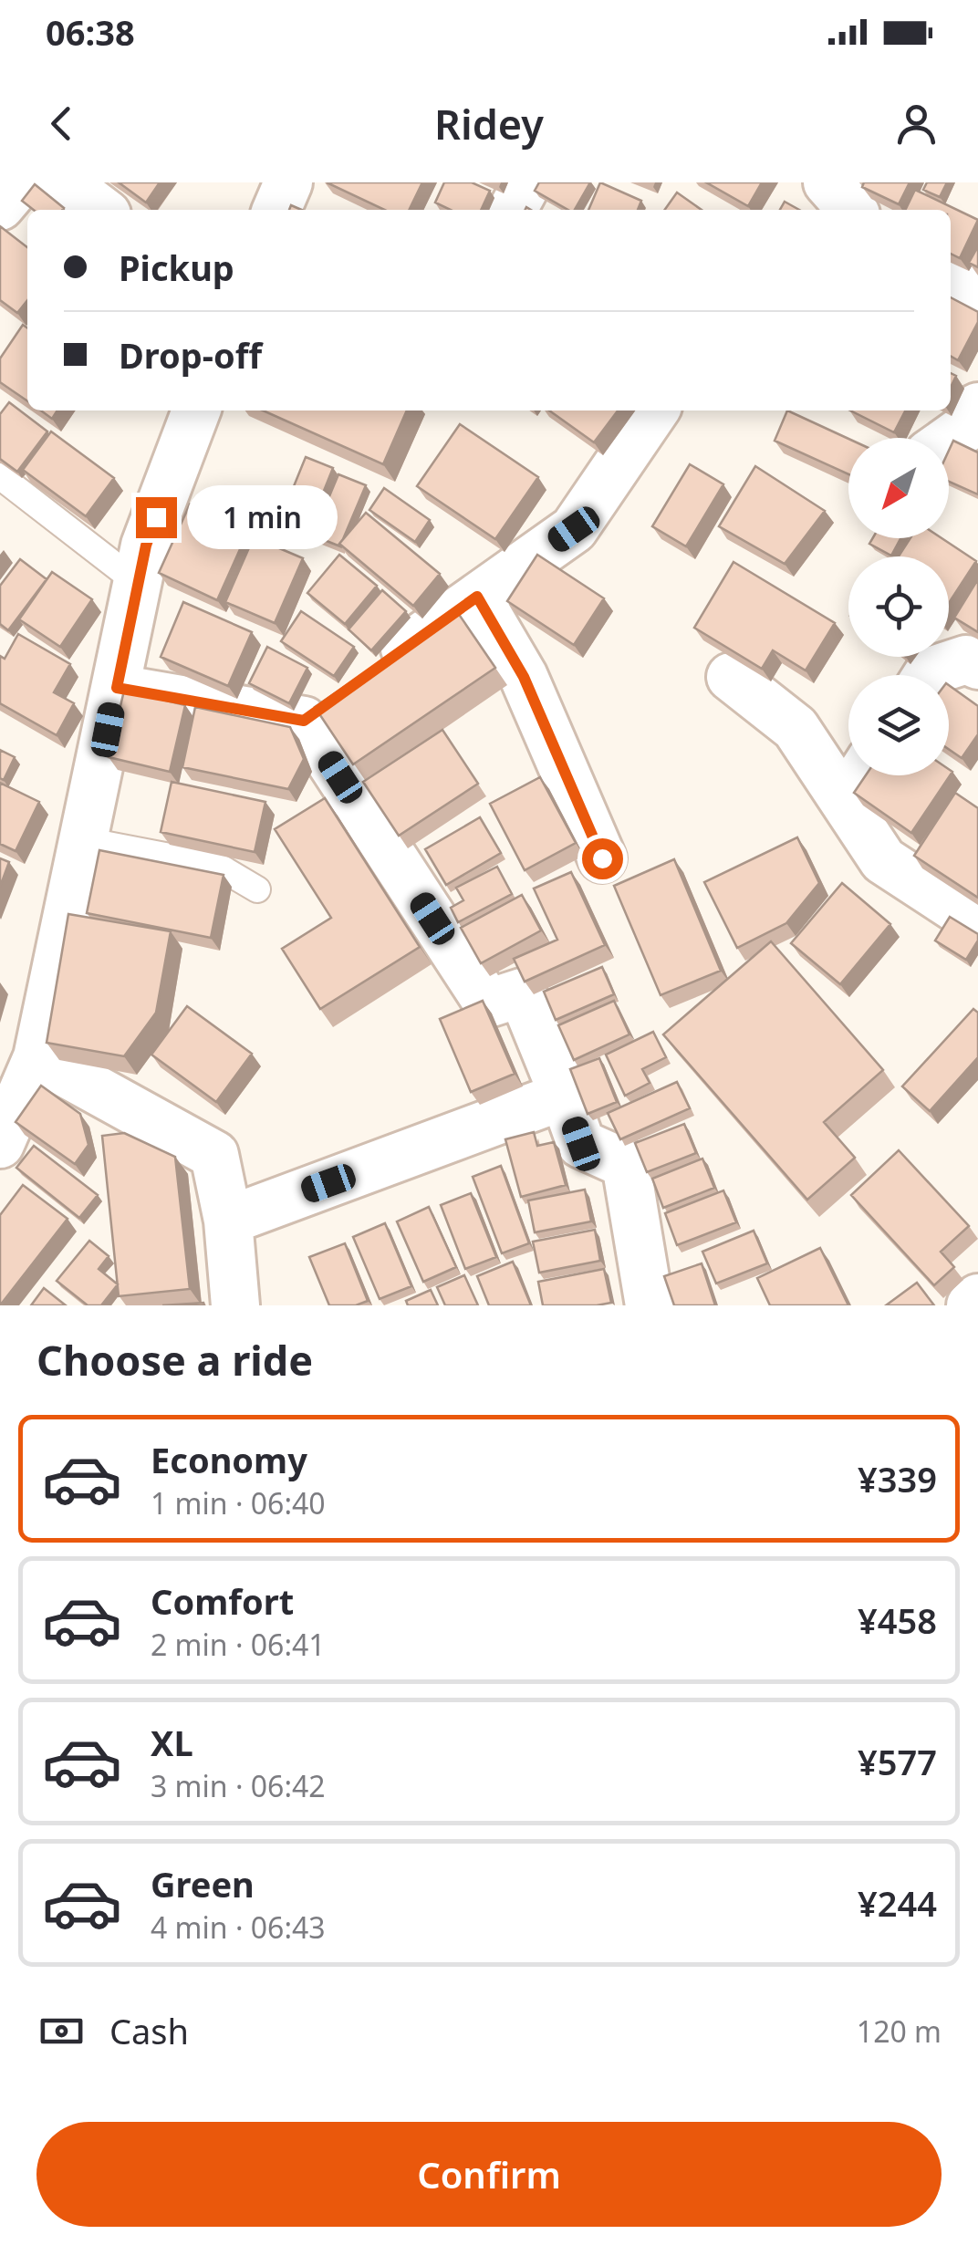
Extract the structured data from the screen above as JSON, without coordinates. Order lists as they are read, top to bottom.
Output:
{
  "north": "bottom left",
  "page": {
    "status": "06:38",
    "header": "Ridey",
    "banner": ["Pickup", "Drop-off"],
    "bubble": "1 min",
    "heading": "Choose a ride",
    "list": [
      {
        "name": "Economy",
        "note": "1 min · 06:40",
        "value": "¥339"
      },
      {
        "name": "Comfort",
        "note": "2 min · 06:41",
        "value": "¥458"
      },
      {
        "name": "XL",
        "note": "3 min · 06:42",
        "value": "¥577"
      },
      {
        "name": "Green",
        "note": "4 min · 06:43",
        "value": "¥244"
      }
    ],
    "pay": ["Cash", "120 m"],
    "buttons": "Confirm"
  }
}
